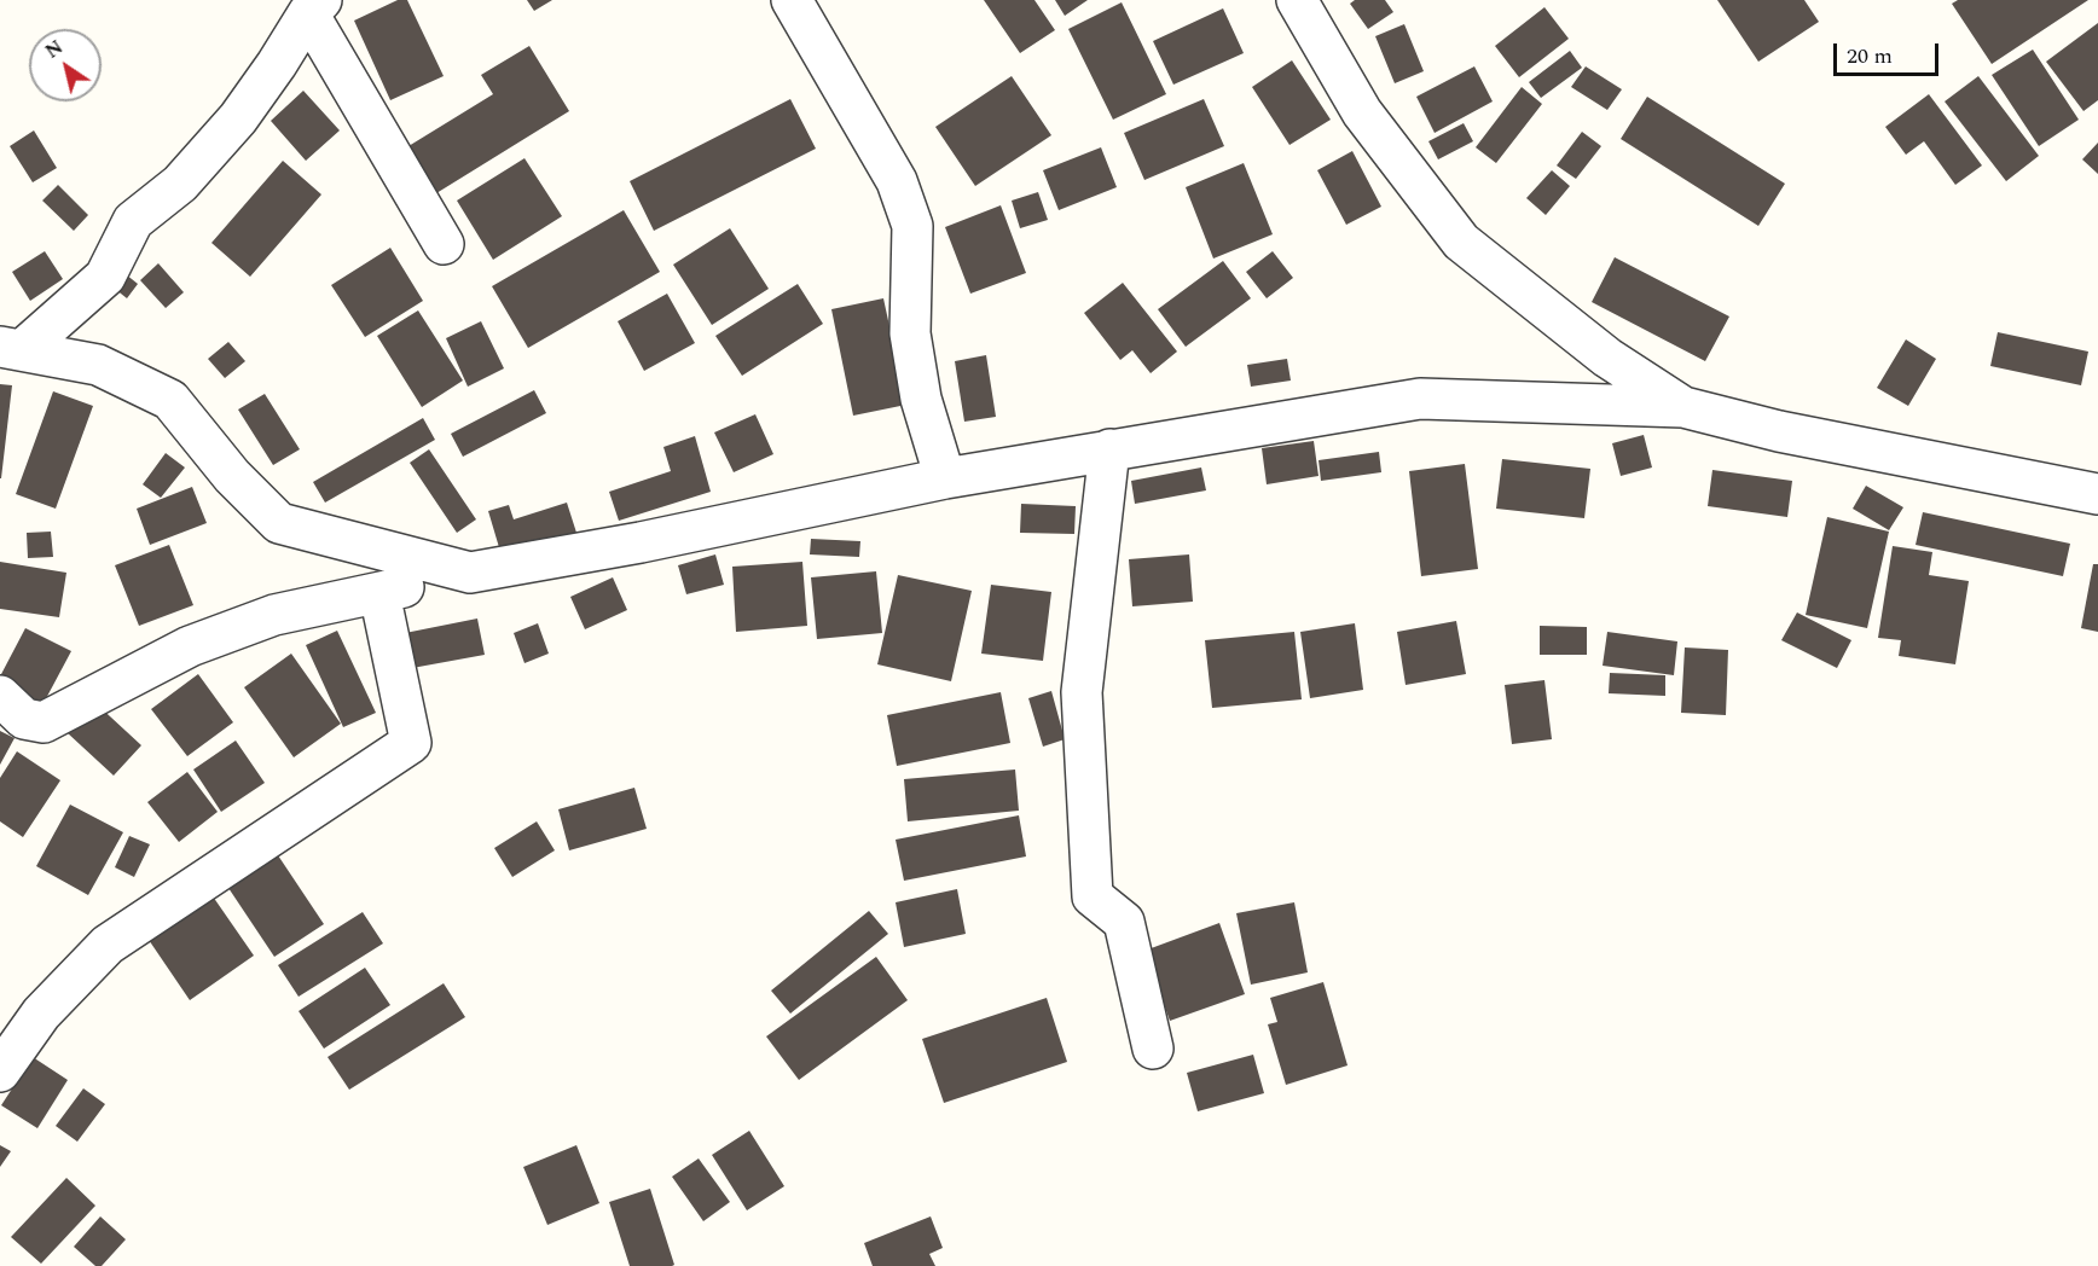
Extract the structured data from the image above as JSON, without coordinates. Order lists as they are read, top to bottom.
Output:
{
  "scale_bar": "20 m",
  "north": "top left"
}
